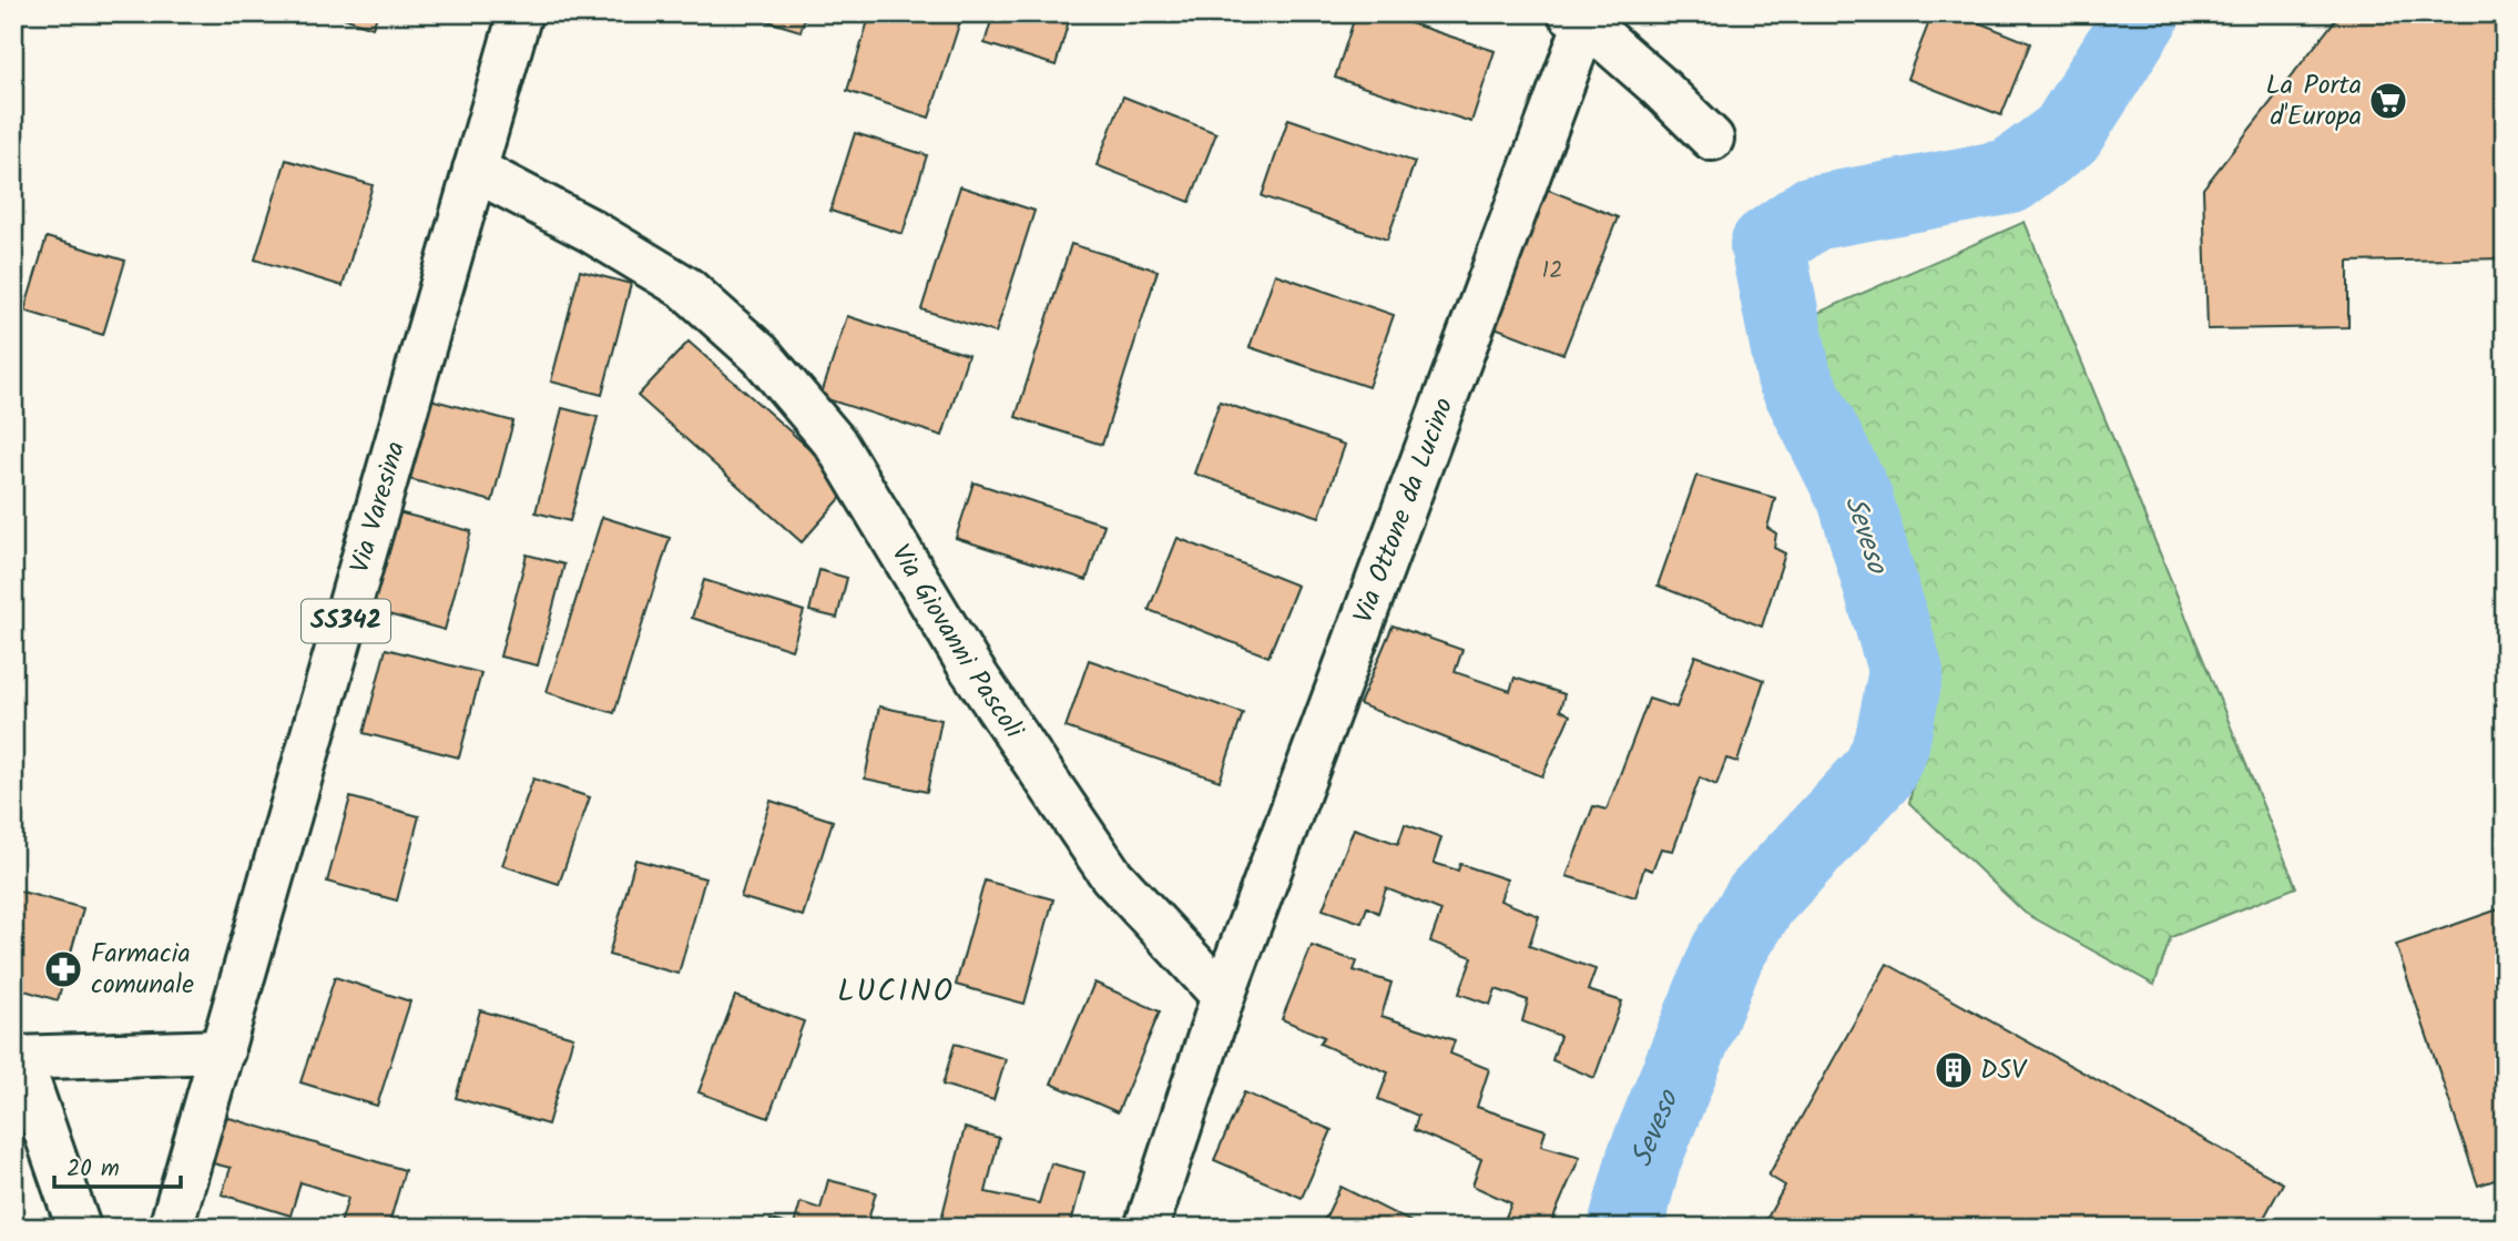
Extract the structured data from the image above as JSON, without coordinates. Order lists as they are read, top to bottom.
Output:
{
  "streets": {
    "street": [
      "Via Varesina",
      "Via Ottone da Lucino",
      "SS342",
      "Via Giovanni Pascoli"
    ]
  },
  "crossings": [
    ["Via Varesina", "Via Giovanni Pascoli"],
    ["Via Ottone da Lucino", "Via Giovanni Pascoli"]
  ],
  "districts": ["LUCINO"],
  "water": ["Seveso"],
  "places": {
    "supermarket": ["La Porta d'Europa"],
    "pharmacy": ["Farmacia comunale"],
    "building": ["DSV"]
  },
  "house_numbers": ["12"],
  "scale_bar": "20 m"
}
